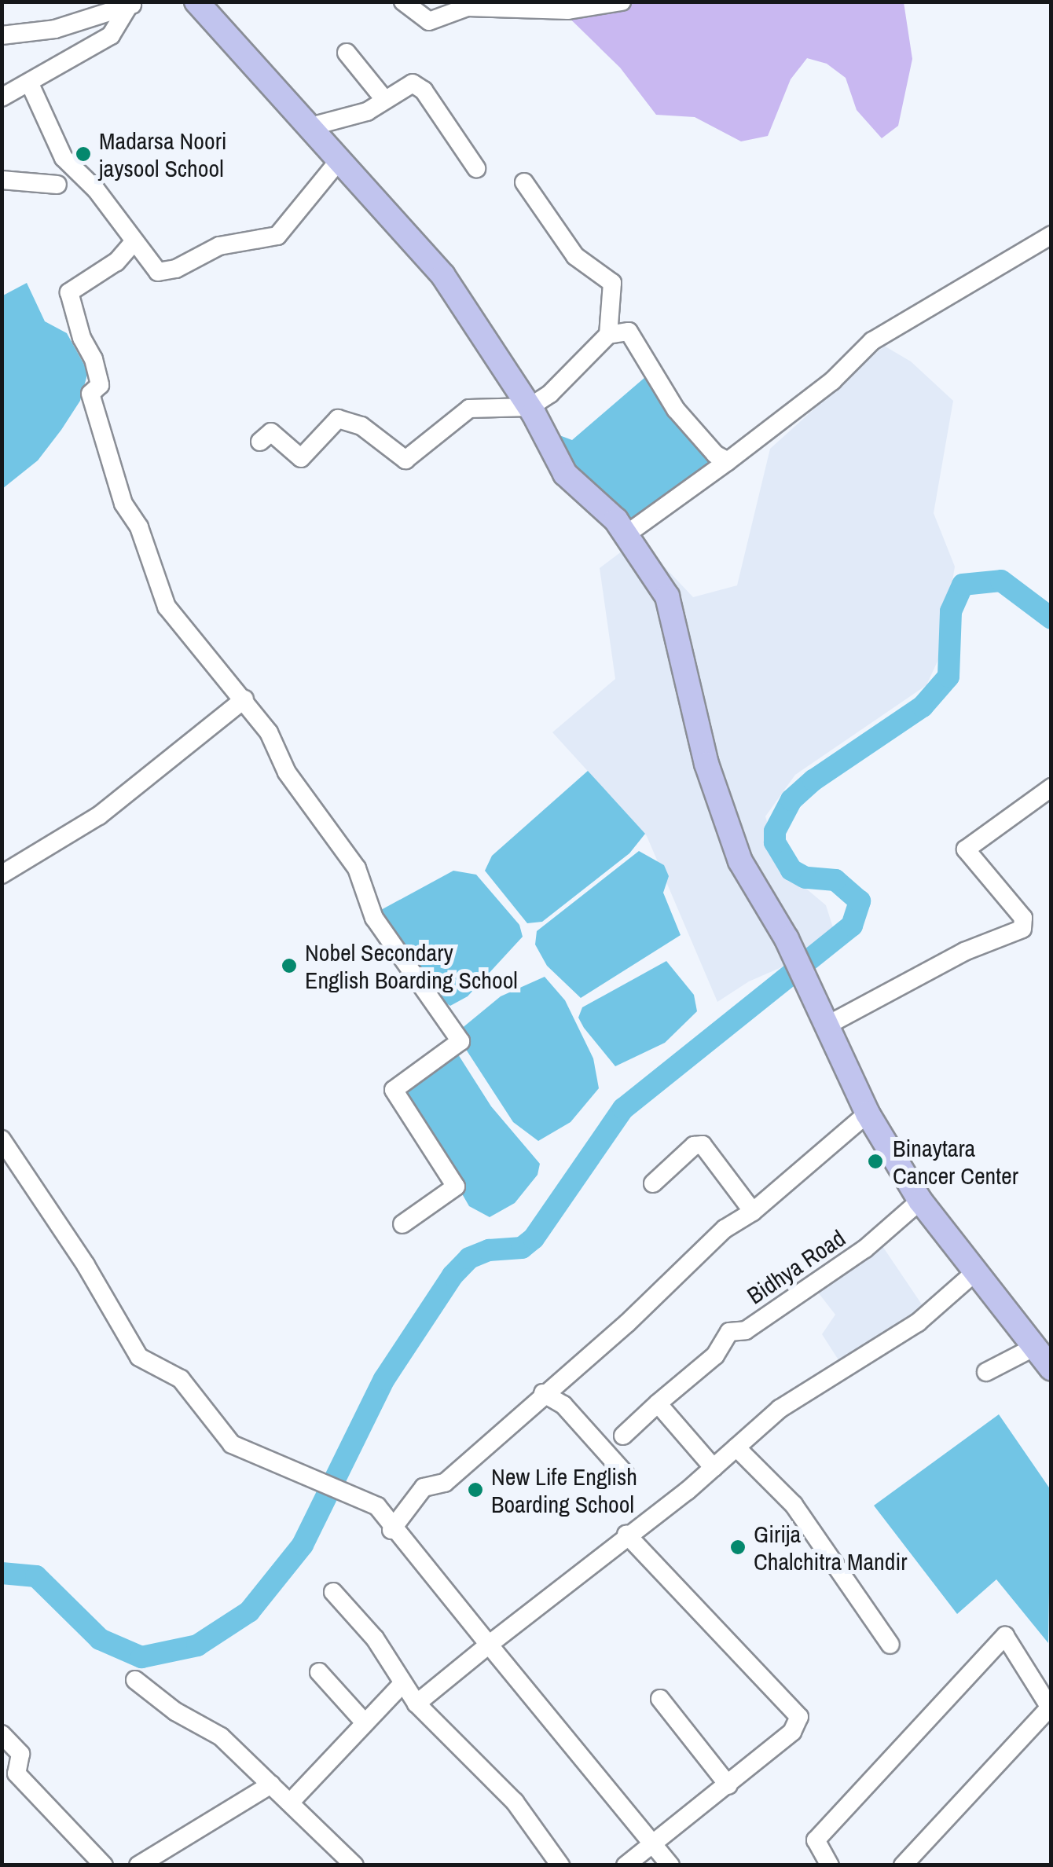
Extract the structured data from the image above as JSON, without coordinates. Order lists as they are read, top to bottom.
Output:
{
  "streets": {
    "street": ["Bidhya Road"]
  },
  "places": [
    "Madarsa Noori jaysool School",
    "Nobel Secondary English Boarding School",
    "Binaytara Cancer Center",
    "New Life English Boarding School",
    "Girija Chalchitra Mandir"
  ]
}
